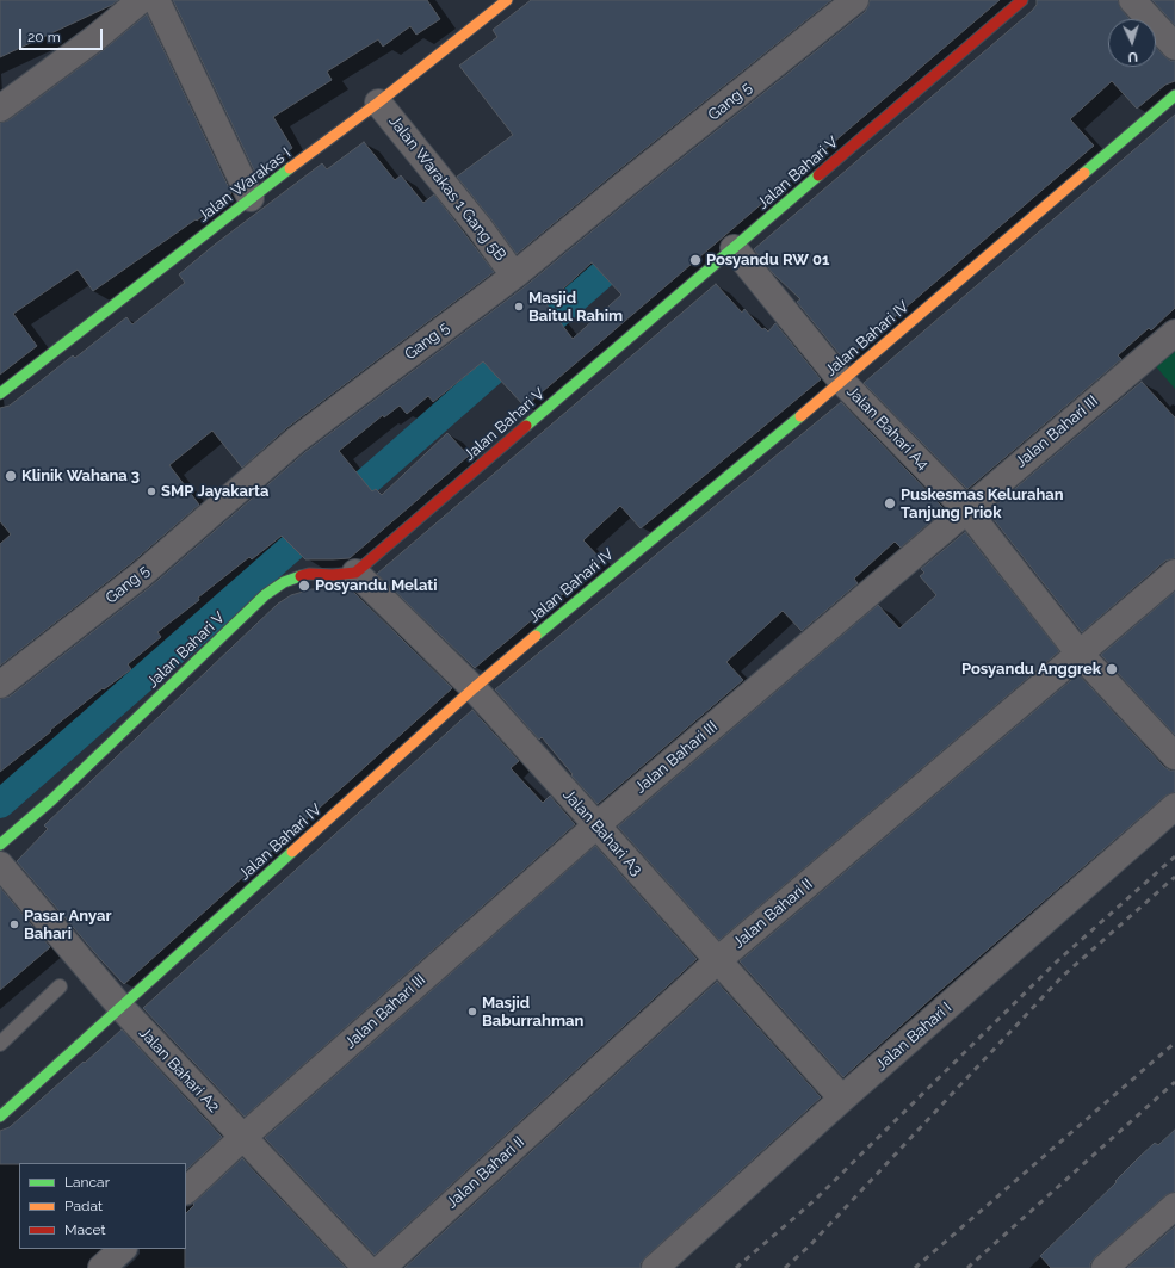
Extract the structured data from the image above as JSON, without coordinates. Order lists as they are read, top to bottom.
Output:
{
  "streets": {
    "street": [
      "Gang 5",
      "Jalan Bahari V",
      "Jalan Warakas I",
      "Jalan Warakas 1 Gang 5B",
      "Jalan Bahari IV",
      "Jalan Bahari A4",
      "Jalan Bahari III",
      "Jalan Bahari A3",
      "Jalan Bahari II",
      "Jalan Bahari I",
      "Jalan Bahari A2"
    ]
  },
  "crossings": [
    ["Gang 5", "Jalan Warakas 1 Gang 5B"],
    ["Jalan Bahari V", "Jalan Bahari A4"],
    ["Jalan Bahari V", "Jalan Bahari A3"],
    ["Jalan Warakas I", "Jalan Warakas 1 Gang 5B"],
    ["Jalan Bahari IV", "Jalan Bahari A4"],
    ["Jalan Bahari IV", "Jalan Bahari A3"],
    ["Jalan Bahari IV", "Jalan Bahari A2"],
    ["Jalan Bahari A4", "Jalan Bahari III"],
    ["Jalan Bahari A4", "Jalan Bahari II"],
    ["Jalan Bahari III", "Jalan Bahari A3"],
    ["Jalan Bahari III", "Jalan Bahari A2"],
    ["Jalan Bahari A3", "Jalan Bahari II"],
    ["Jalan Bahari A3", "Jalan Bahari I"]
  ],
  "places": [
    "Posyandu RW 01",
    "Masjid Baitul Rahim",
    "Klinik Wahana 3",
    "SMP Jayakarta",
    "Puskesmas Kelurahan Tanjung Priok",
    "Posyandu Melati",
    "Posyandu Anggrek",
    "Pasar Anyar Bahari",
    "Masjid Baburrahman"
  ],
  "legend": ["Lancar", "Padat", "Macet"],
  "scale_bar": "20 m",
  "north": "bottom"
}
